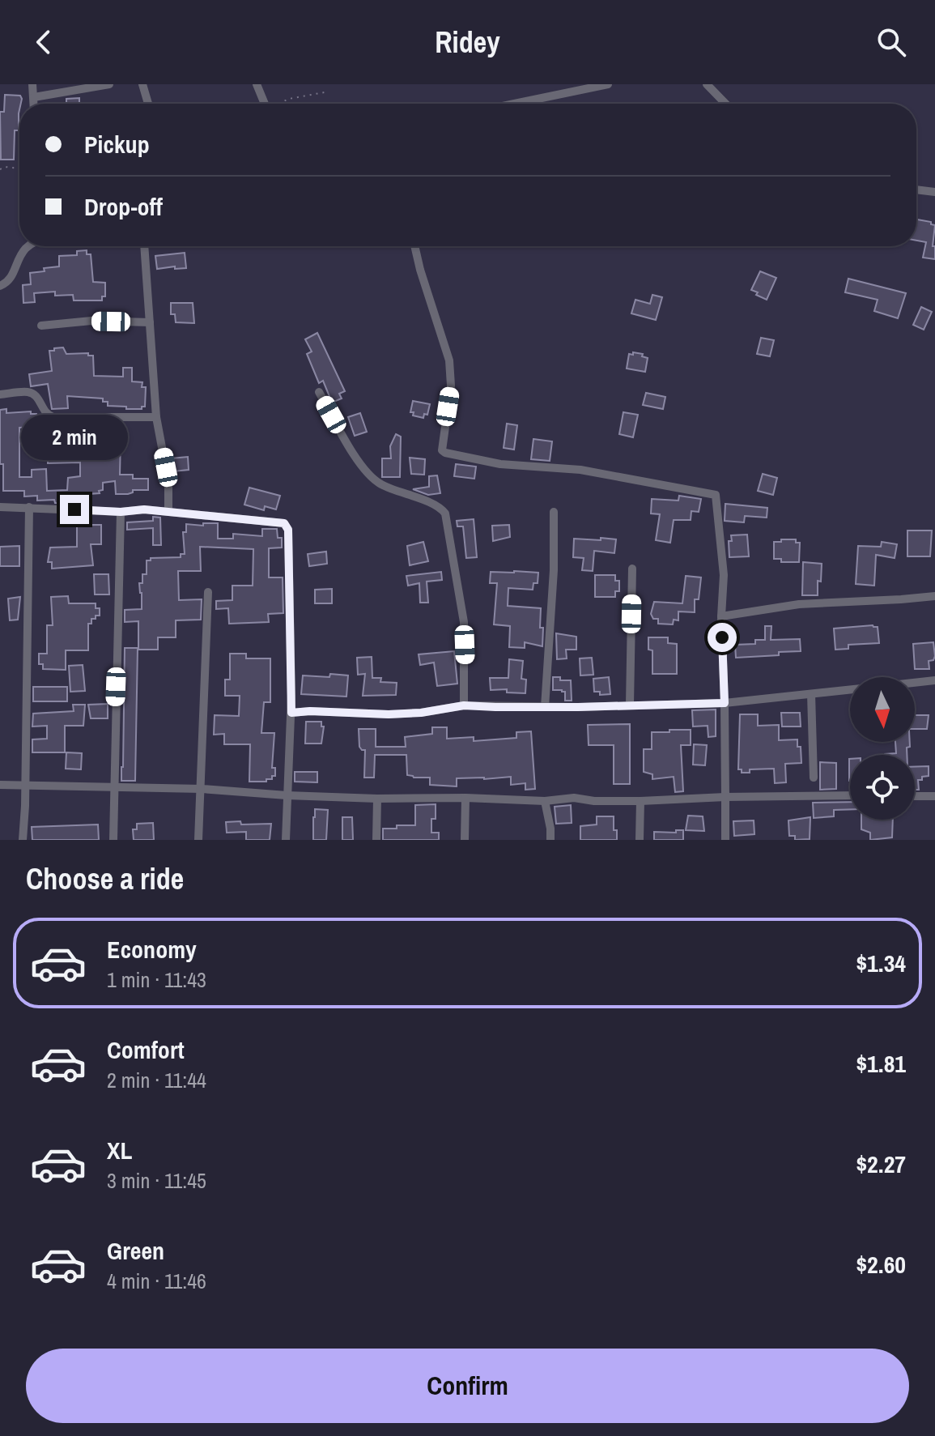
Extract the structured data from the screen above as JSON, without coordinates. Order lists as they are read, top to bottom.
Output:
{
  "north": "bottom",
  "page": {
    "header": "Ridey",
    "banner": ["Pickup", "Drop-off"],
    "bubble": "2 min",
    "heading": "Choose a ride",
    "list": [
      {
        "name": "Economy",
        "note": "1 min · 11:43",
        "value": "$1.34"
      },
      {
        "name": "Comfort",
        "note": "2 min · 11:44",
        "value": "$1.81"
      },
      {
        "name": "XL",
        "note": "3 min · 11:45",
        "value": "$2.27"
      },
      {
        "name": "Green",
        "note": "4 min · 11:46",
        "value": "$2.60"
      }
    ],
    "buttons": "Confirm"
  }
}
